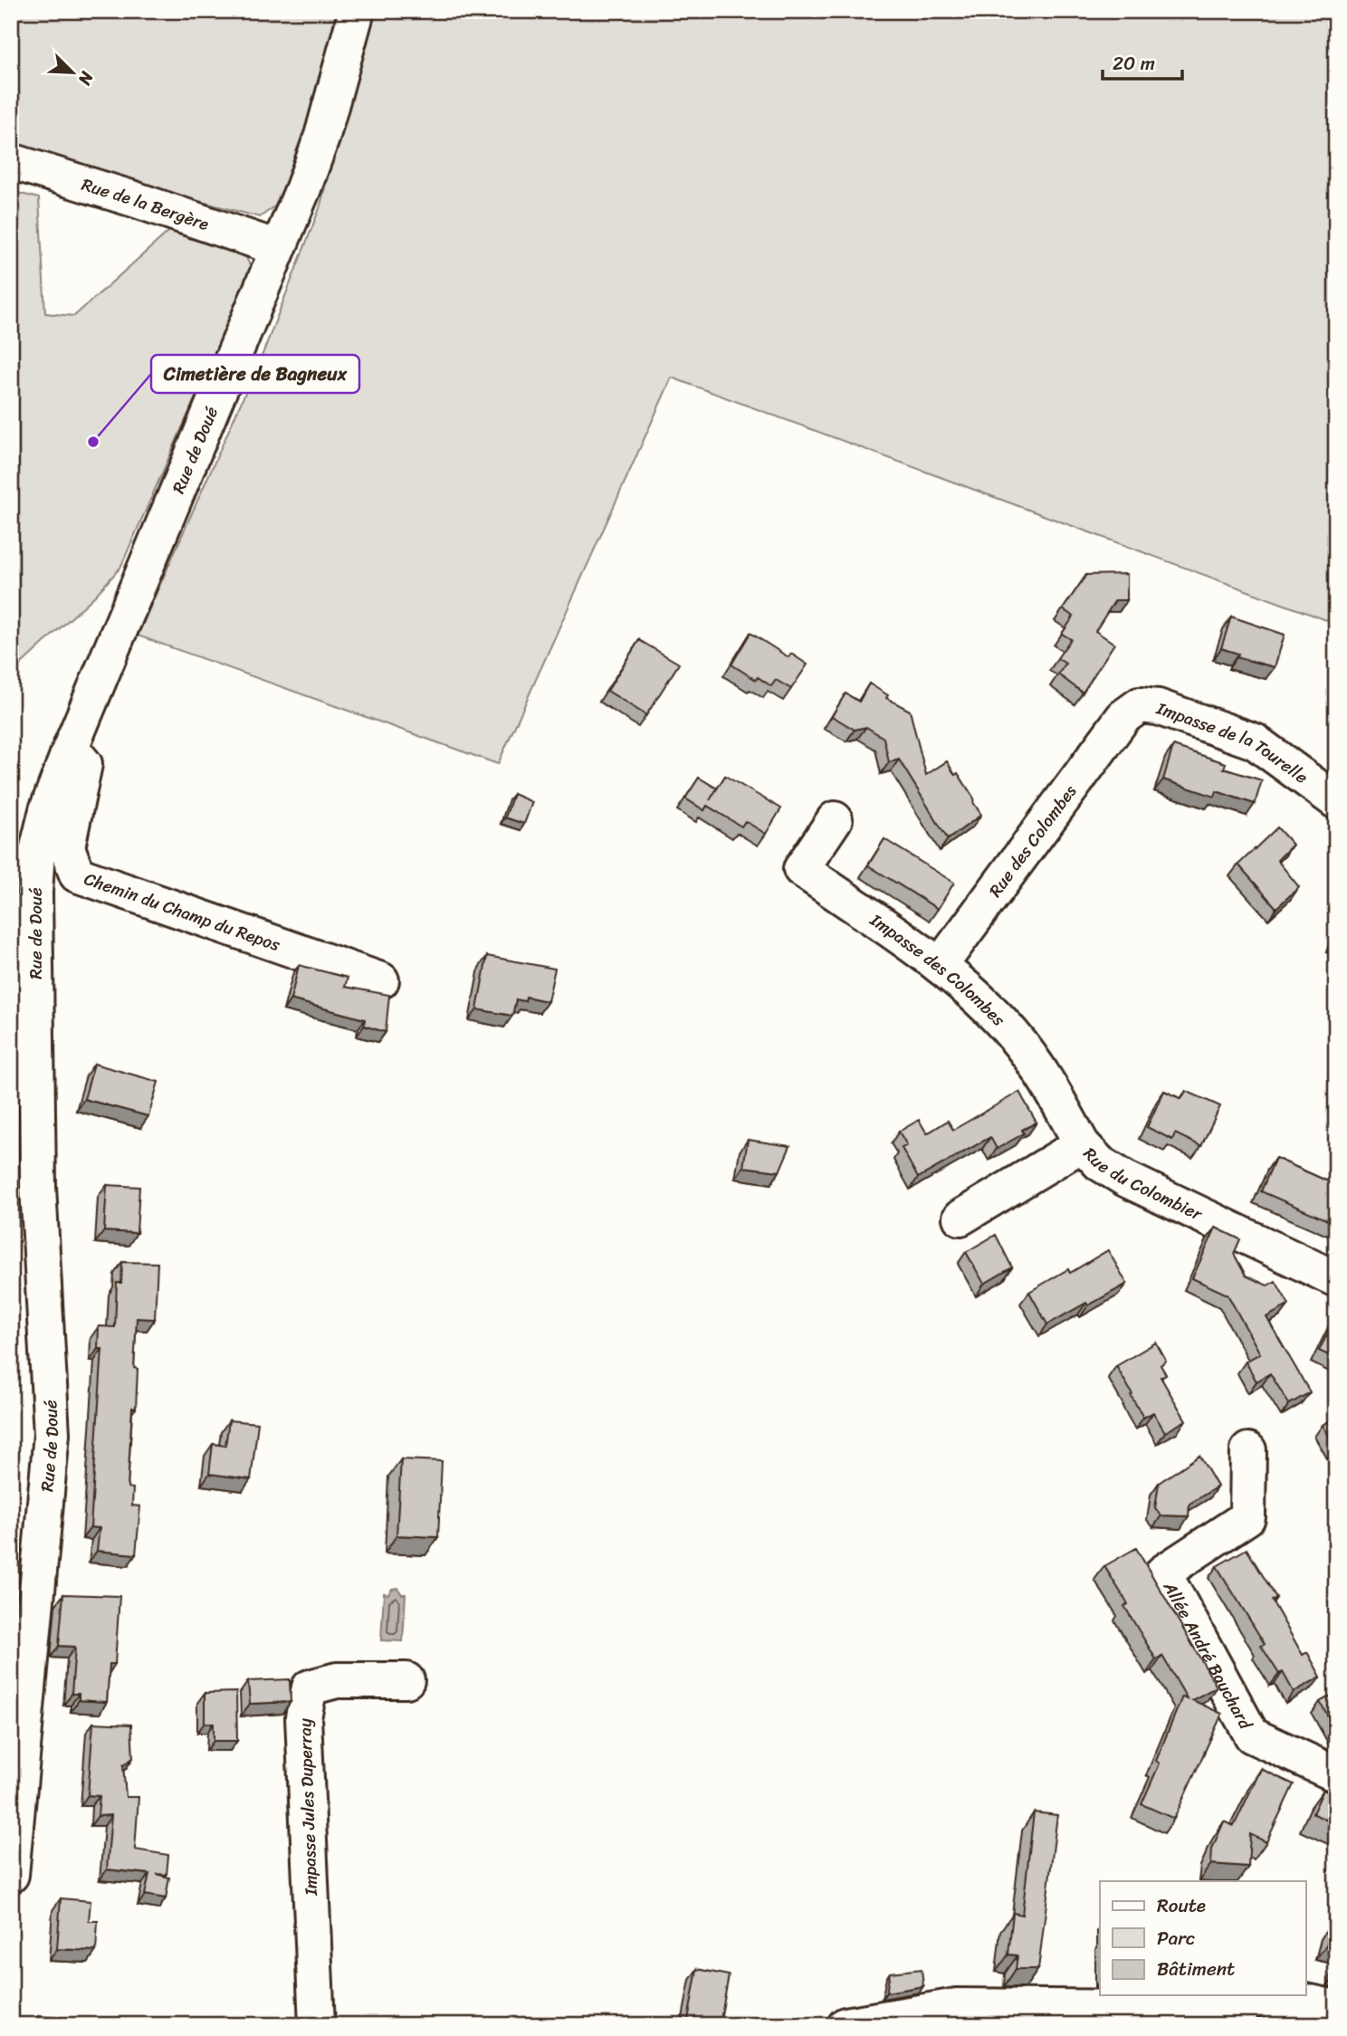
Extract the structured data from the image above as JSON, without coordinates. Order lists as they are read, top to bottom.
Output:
{
  "streets": {
    "street": [
      "Rue de la Bergère",
      "Rue de Doué",
      "Impasse de la Tourelle",
      "Rue des Colombes",
      "Chemin du Champ du Repos",
      "Impasse des Colombes",
      "Rue du Colombier",
      "Allée André Bauchard",
      "Impasse Jules Duperray"
    ]
  },
  "crossings": [
    ["Rue de la Bergère", "Rue de Doué"],
    ["Rue de Doué", "Chemin du Champ du Repos"],
    ["Impasse de la Tourelle", "Rue des Colombes"],
    ["Rue des Colombes", "Impasse des Colombes"],
    ["Impasse des Colombes", "Rue du Colombier"]
  ],
  "places": ["Cimetière de Bagneux"],
  "legend": ["Route", "Parc", "Bâtiment"],
  "scale_bar": "20 m",
  "north": "bottom right"
}
